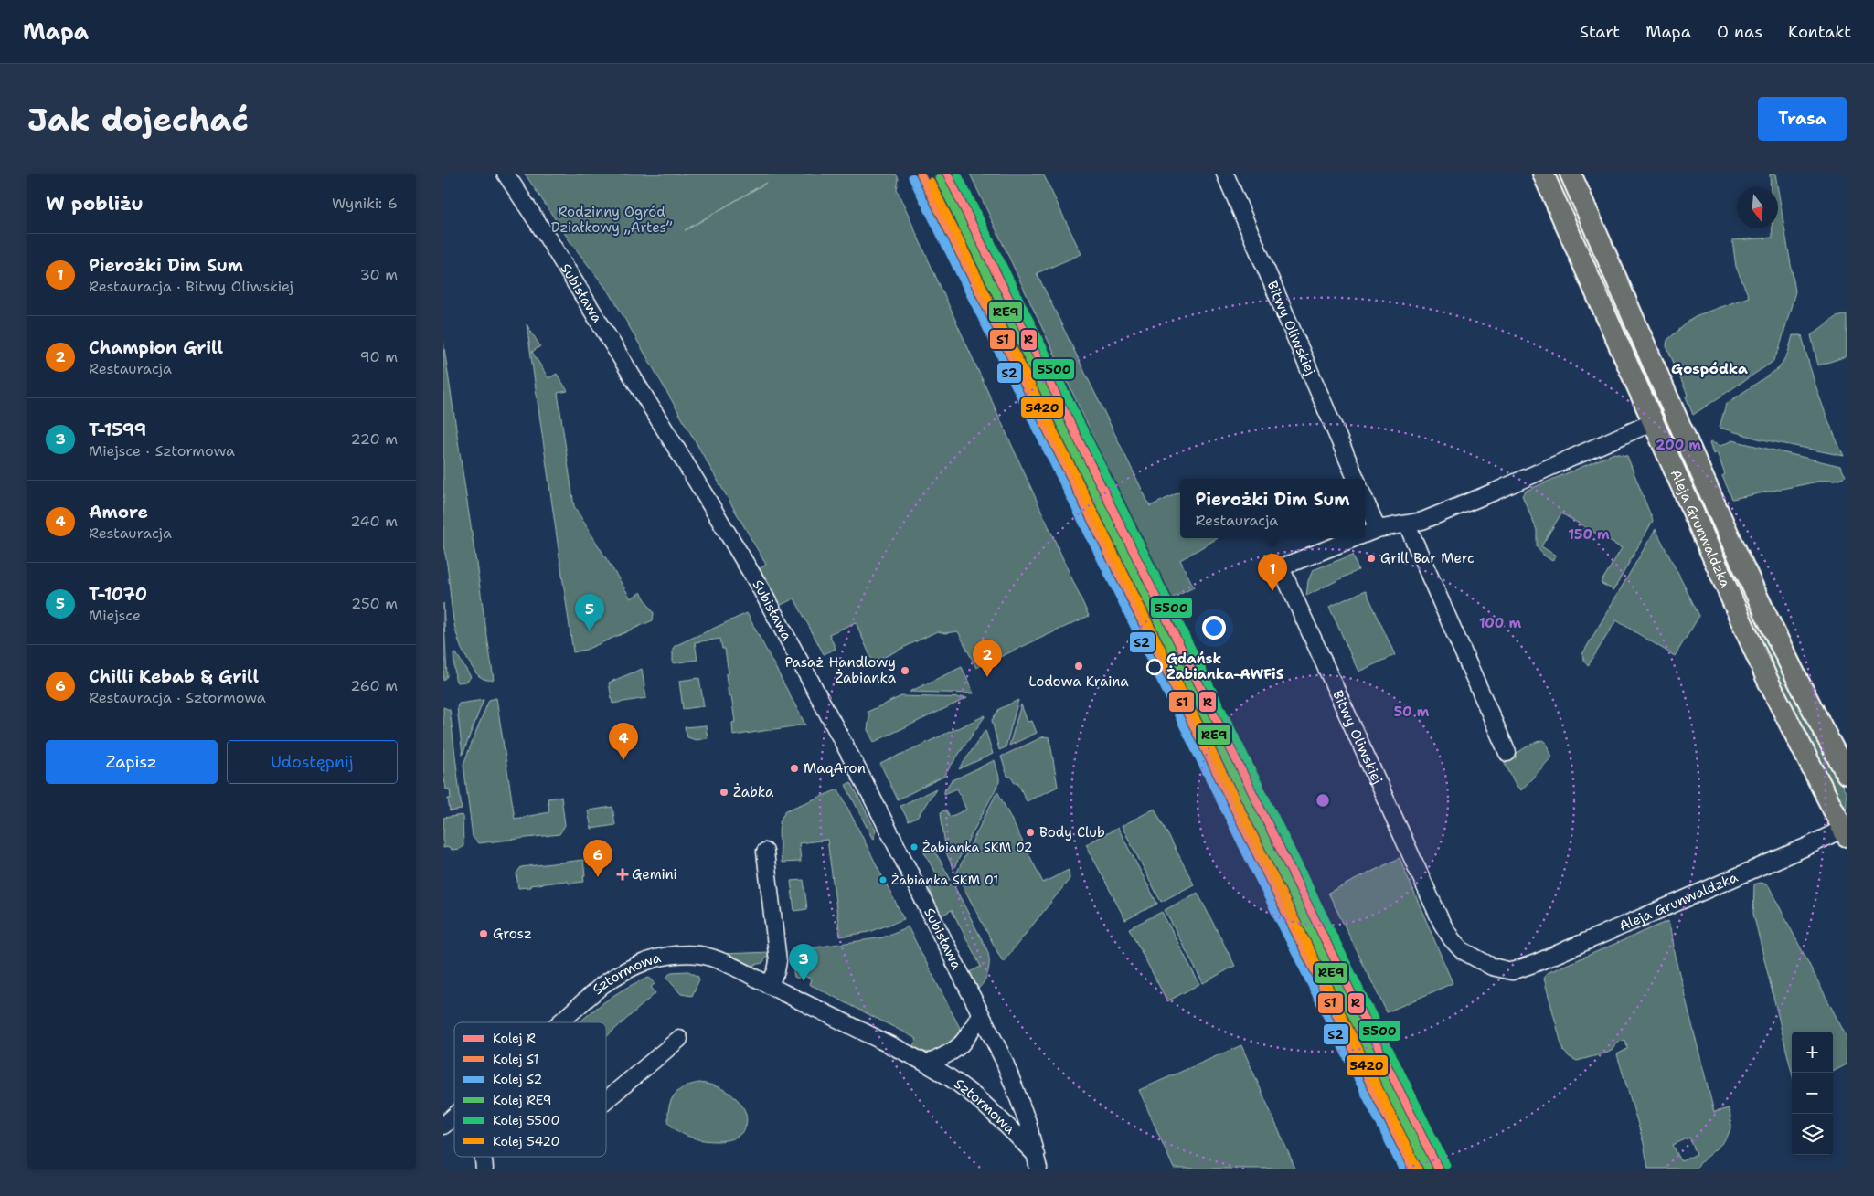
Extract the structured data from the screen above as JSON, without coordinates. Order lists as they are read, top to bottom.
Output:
{
  "streets": {
    "main road": ["Aleja Grunwaldzka"],
    "street": ["Subisława", "Bitwy Oliwskiej", "Sztormowa"]
  },
  "crossings": [
    ["Subisława", "Sztormowa"],
    ["Bitwy Oliwskiej", "Aleja Grunwaldzka"]
  ],
  "districts": ["Gospódka"],
  "parks": ["Rodzinny Ogród Działkowy „Artes”"],
  "places": {
    "other": [
      "Grill Bar Merc",
      "Lodowa Kraina",
      "Gdańsk Żabianka-AWFiS",
      "Pasaż Handlowy Żabianka",
      "MaqAron",
      "Żabka",
      "Body Club",
      "Żabianka SKM 02",
      "Żabianka SKM 01",
      "Grosz"
    ],
    "health": ["Gemini"]
  },
  "lines": [
    "rail line R",
    "rail line S1",
    "rail line 5500",
    "rail line S2",
    "rail line RE9",
    "rail line 5420"
  ],
  "legend": [
    "Kolej R",
    "Kolej S1",
    "Kolej S2",
    "Kolej RE9",
    "Kolej 5500",
    "Kolej 5420"
  ],
  "north": "bottom",
  "page": {
    "header": "Mapa",
    "nav": [
      "Start",
      "Mapa",
      "O nas",
      "Kontakt"
    ],
    "buttons": [
      "Trasa",
      ["Zapisz", "Udostępnij"]
    ],
    "title": "Jak dojechać",
    "heading": ["W pobliżu", "Wyniki: 6"],
    "list": [
      {
        "mark": "1",
        "name": "Pierożki Dim Sum",
        "note": "Restauracja · Bitwy Oliwskiej",
        "value": "30 m"
      },
      {
        "mark": "2",
        "name": "Champion Grill",
        "note": "Restauracja",
        "value": "90 m"
      },
      {
        "mark": "3",
        "name": "T-1599",
        "note": "Miejsce · Sztormowa",
        "value": "220 m"
      },
      {
        "mark": "4",
        "name": "Amore",
        "note": "Restauracja",
        "value": "240 m"
      },
      {
        "mark": "5",
        "name": "T-1070",
        "note": "Miejsce",
        "value": "250 m"
      },
      {
        "mark": "6",
        "name": "Chilli Kebab & Grill",
        "note": "Restauracja · Sztormowa",
        "value": "260 m"
      }
    ],
    "popup": ["Pierożki Dim Sum", "Restauracja"],
    "pins": [
      "1",
      "5",
      "2",
      "4",
      "6",
      "3"
    ],
    "map_buttons": ["+", "−"]
  },
  "rings": [
    "200 m",
    "150 m",
    "100 m",
    "50 m"
  ]
}
